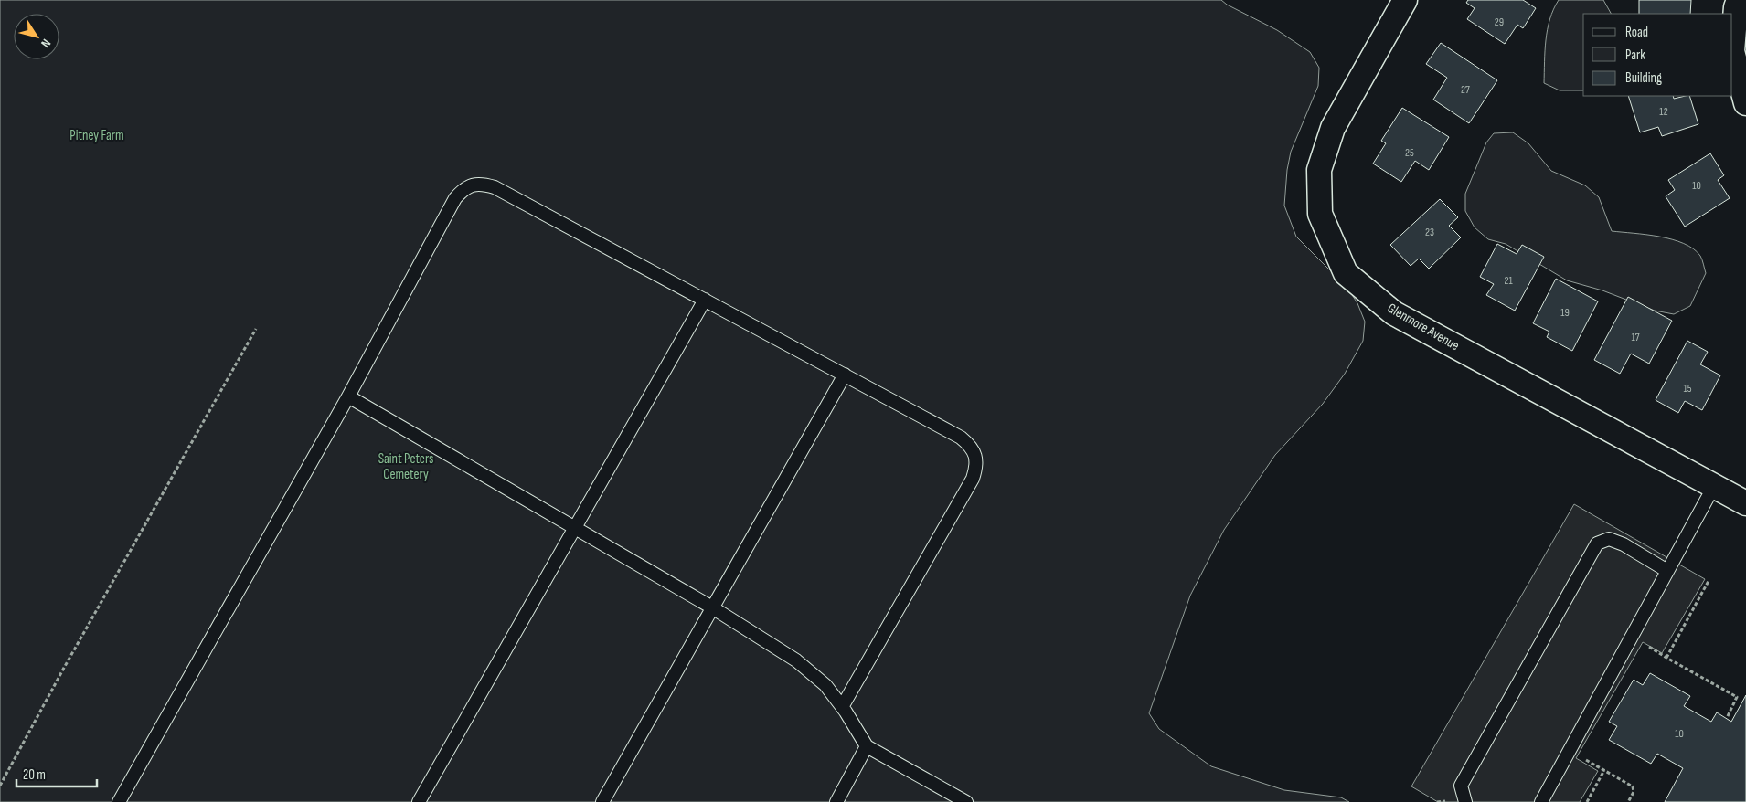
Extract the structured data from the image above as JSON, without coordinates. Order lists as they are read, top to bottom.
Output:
{
  "streets": {
    "street": ["Glenmore Avenue"]
  },
  "parks": ["Pitney Farm", "Saint Peters Cemetery"],
  "house_numbers": [
    "29",
    "27",
    "12",
    "25",
    "10",
    "23",
    "21",
    "19",
    "17",
    "15",
    "10"
  ],
  "legend": ["Road", "Park", "Building"],
  "scale_bar": "20 m",
  "north": "bottom right"
}
